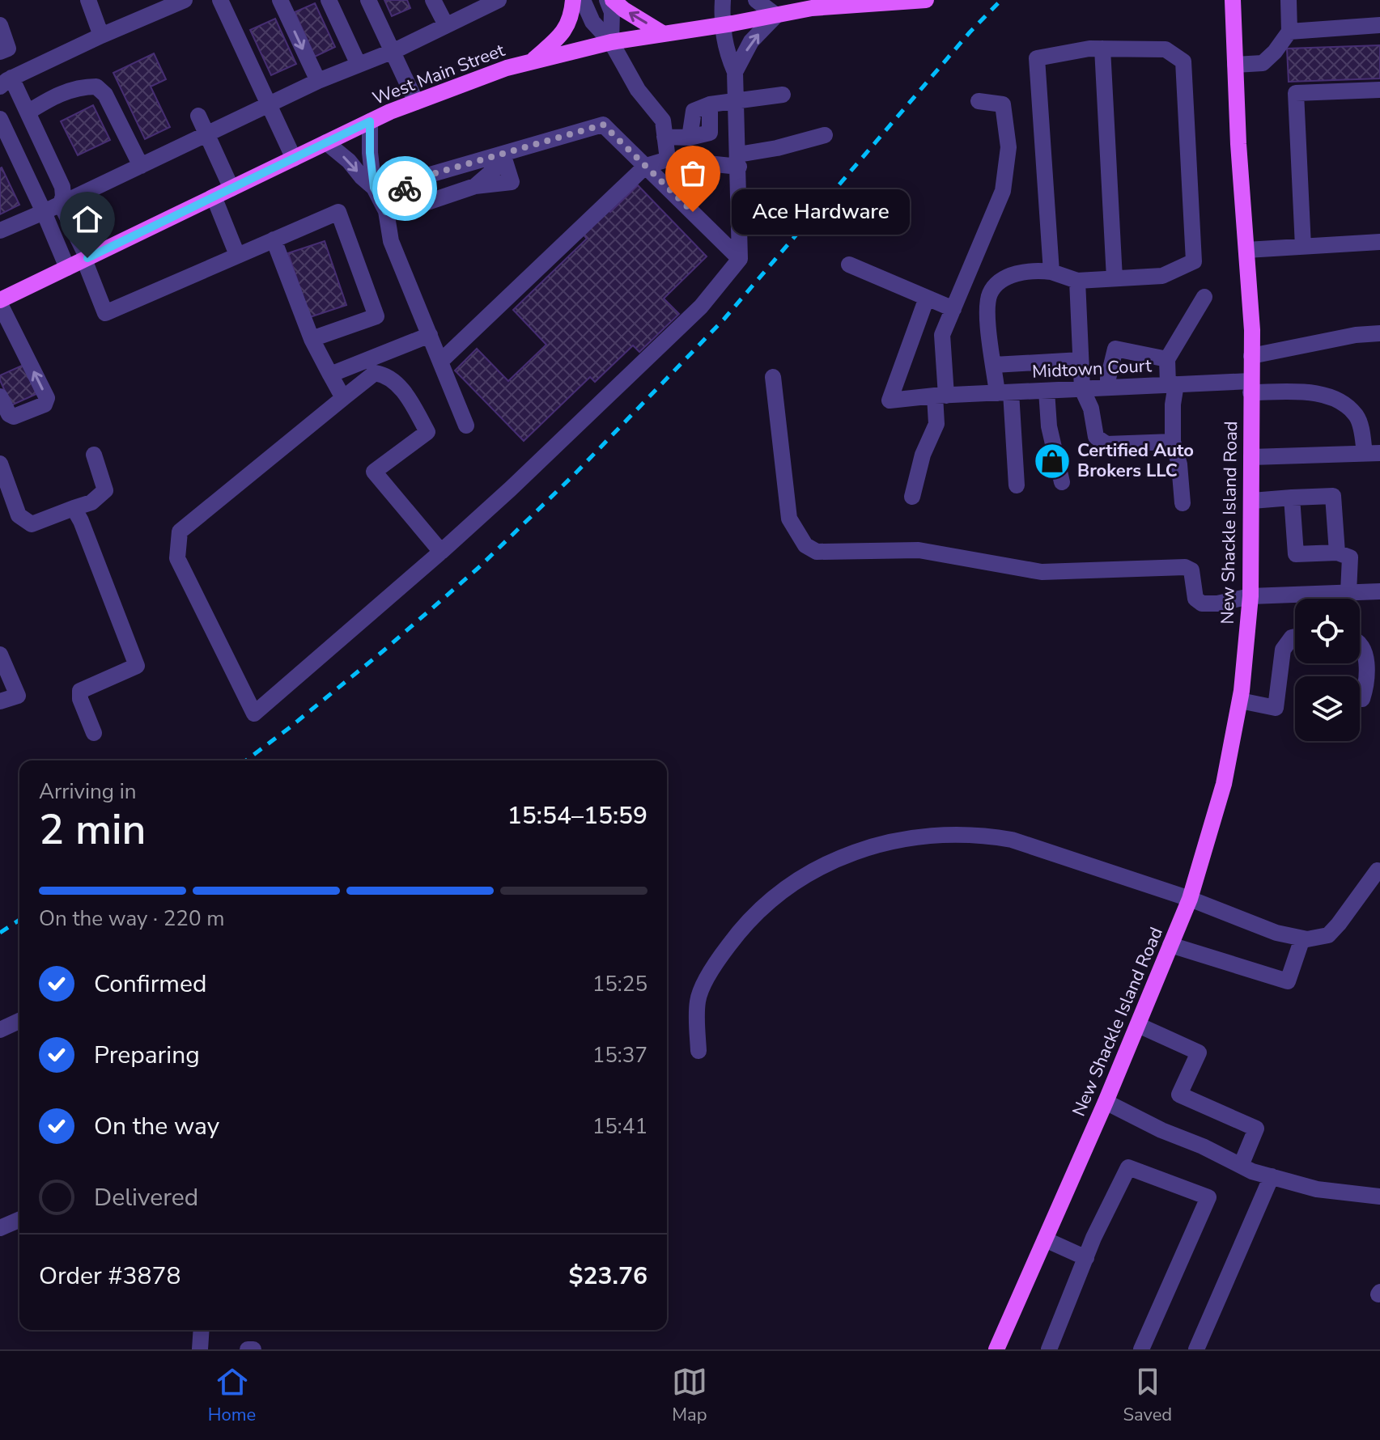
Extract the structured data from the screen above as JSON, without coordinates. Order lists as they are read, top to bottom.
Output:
{
  "streets": {
    "main road": ["West Main Street", "New Shackle Island Road"],
    "street": ["Midtown Court"]
  },
  "crossings": [
    ["Midtown Court", "New Shackle Island Road"]
  ],
  "places": {
    "other": ["Ace Hardware"],
    "shop": ["Certified Auto Brokers LLC"]
  },
  "page": {
    "bubble": "Ace Hardware",
    "heading": ["2 min", "Arriving in", "15:54–15:59"],
    "panel": ["Order #3878", "$23.76"],
    "bar": "On the way · 220 m",
    "list": [
      ["Confirmed", "15:25"],
      ["Preparing", "15:37"],
      ["On the way", "15:41"],
      "Delivered"
    ],
    "tabs": ["Home", "Map", "Saved"]
  }
}
